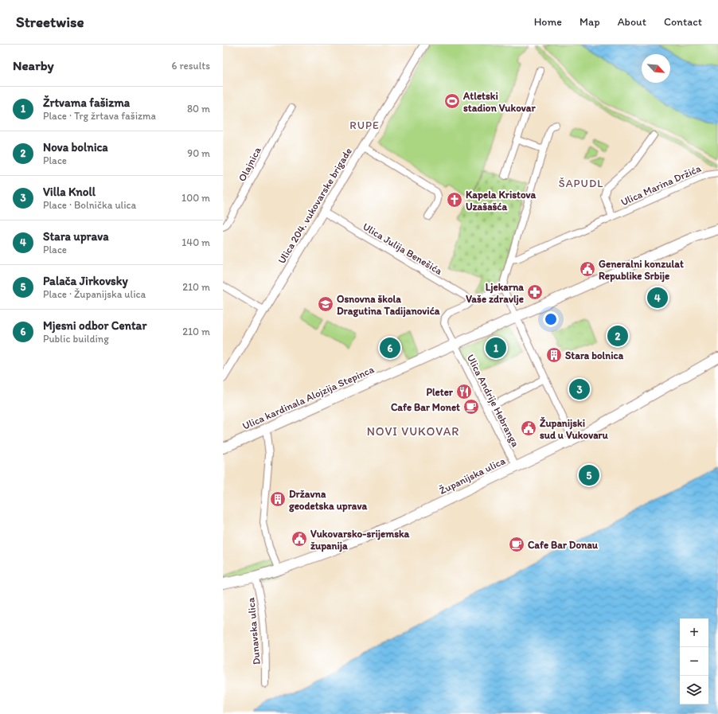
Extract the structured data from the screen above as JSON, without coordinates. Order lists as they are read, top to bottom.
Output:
{
  "streets": {
    "main road": ["Ulica kardinala Alojzija Stepinca", "Županijska ulica"],
    "street": [
      "Olajnica",
      "Ulica Marina Držića",
      "Ulica 204. vukovarske brigade",
      "Ulica Julija Benešića",
      "Ulica Andrije Hebranga",
      "Dunavska ulica"
    ]
  },
  "crossings": [
    ["Ulica 204. vukovarske brigade", "Ulica Julija Benešića"],
    ["Ulica Julija Benešića", "Ulica Andrije Hebranga"],
    ["Ulica kardinala Alojzija Stepinca", "Ulica Andrije Hebranga"],
    ["Ulica Andrije Hebranga", "Županijska ulica"],
    ["Županijska ulica", "Dunavska ulica"]
  ],
  "districts": ["RUPE", "ŠAPUDL", "NOVI VUKOVAR"],
  "places": {
    "sports": ["Atletski stadion Vukovar"],
    "church": ["Kapela Kristova Uzašašća"],
    "public building": ["Generalni konzulat Republike Srbije", "Županijski sud u Vukovaru", "Vukovarsko-srijemska županija"],
    "pharmacy": ["Ljekarna Vaše zdravlje"],
    "school or university": ["Osnovna škola Dragutina Tadijanovića"],
    "building": ["Stara bolnica", "Državna geodetska uprava"],
    "restaurant": ["Pleter"],
    "cafe": ["Cafe Bar Monet", "Cafe Bar Donau"]
  },
  "north": "bottom right",
  "page": {
    "header": "Streetwise",
    "nav": [
      "Home",
      "Map",
      "About",
      "Contact"
    ],
    "heading": ["Nearby", "6 results"],
    "list": [
      {
        "mark": "1",
        "name": "Žrtvama fašizma",
        "note": "Place · Trg žrtava fašizma",
        "value": "80 m"
      },
      {
        "mark": "2",
        "name": "Nova bolnica",
        "note": "Place",
        "value": "90 m"
      },
      {
        "mark": "3",
        "name": "Villa Knoll",
        "note": "Place · Bolnička ulica",
        "value": "100 m"
      },
      {
        "mark": "4",
        "name": "Stara uprava",
        "note": "Place",
        "value": "140 m"
      },
      {
        "mark": "5",
        "name": "Palača Jirkovsky",
        "note": "Place · Županijska ulica",
        "value": "210 m"
      },
      {
        "mark": "6",
        "name": "Mjesni odbor Centar",
        "note": "Public building",
        "value": "210 m"
      }
    ],
    "pins": [
      "4",
      "2",
      "1",
      "6",
      "3",
      "5"
    ],
    "map_buttons": ["+", "−"]
  }
}
